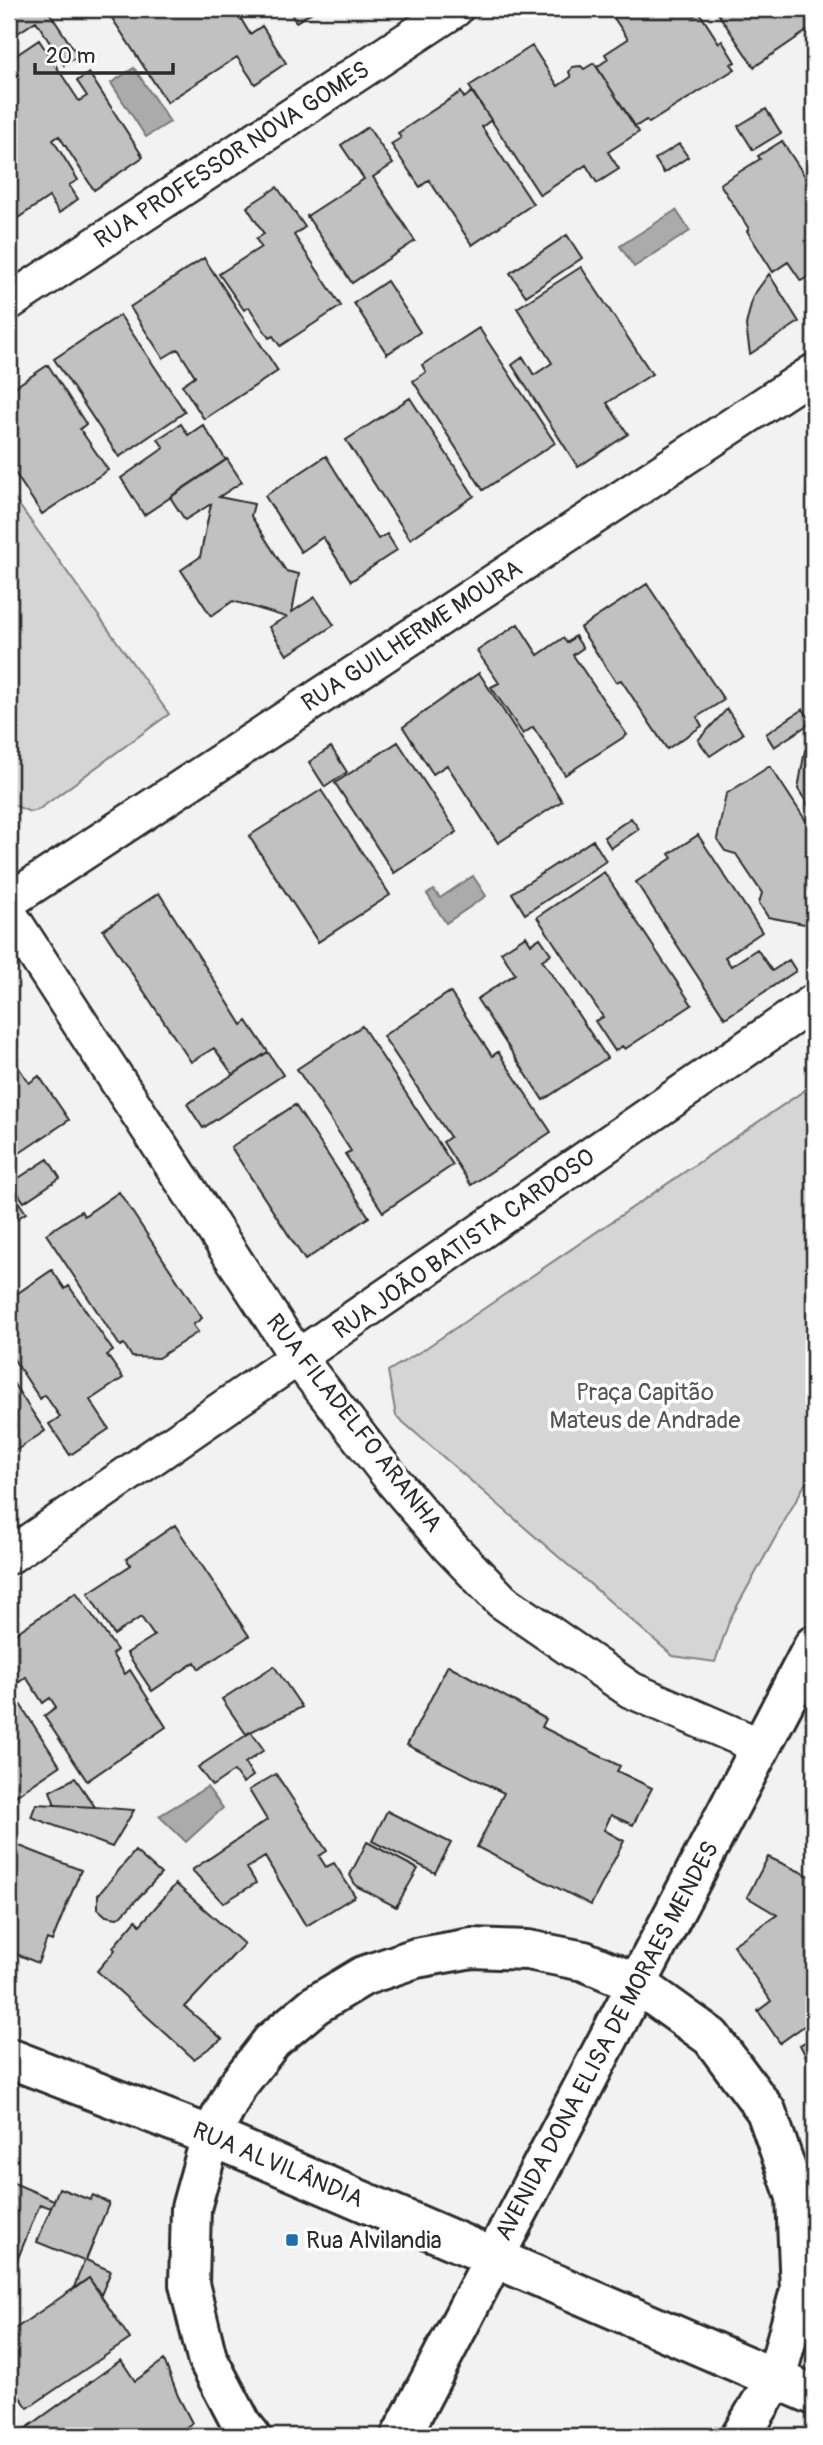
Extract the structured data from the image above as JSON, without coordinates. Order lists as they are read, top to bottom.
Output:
{
  "streets": {
    "street": [
      "RUA PROFESSOR NOVA GOMES",
      "RUA GUILHERME MOURA",
      "RUA JOÃO BATISTA CARDOSO",
      "RUA FILADELFO ARANHA",
      "AVENIDA DONA ELISA DE MORAES MENDES",
      "RUA ALVILÂNDIA"
    ]
  },
  "crossings": [
    ["RUA JOÃO BATISTA CARDOSO", "RUA FILADELFO ARANHA"],
    ["RUA FILADELFO ARANHA", "AVENIDA DONA ELISA DE MORAES MENDES"],
    ["AVENIDA DONA ELISA DE MORAES MENDES", "RUA ALVILÂNDIA"]
  ],
  "parks": ["Praça Capitão Mateus de Andrade"],
  "places": {
    "transit": ["Rua Alvilandia"]
  },
  "scale_bar": "20 m"
}
